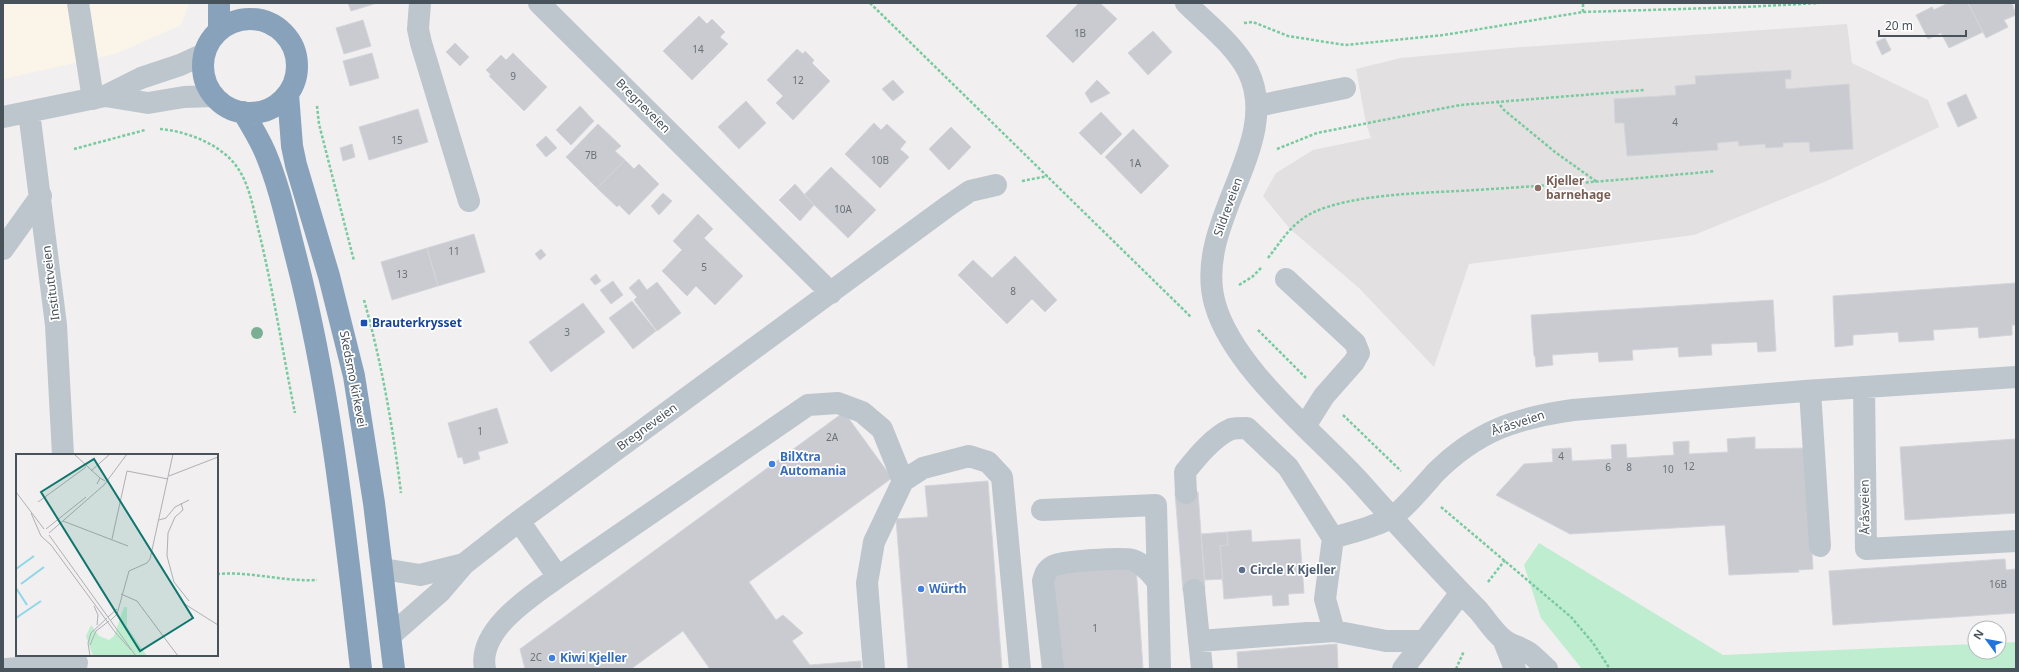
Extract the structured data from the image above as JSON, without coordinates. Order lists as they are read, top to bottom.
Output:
{
  "streets": {
    "highway": ["Skedsmo kirkevei"],
    "street": [
      "Bregneveien",
      "Sildreveien",
      "Instituttveien",
      "Åråsveien"
    ]
  },
  "crossings": [
    ["Bregneveien", "Skedsmo kirkevei"],
    ["Sildreveien", "Åråsveien"]
  ],
  "places": {
    "other": [
      "Kjeller barnehage",
      "BilXtra Automania",
      "Circle K Kjeller",
      "Würth",
      "Kiwi Kjeller"
    ],
    "transit": ["Brauterkrysset"]
  },
  "house_numbers": [
    "1B",
    "14",
    "9",
    "12",
    "4",
    "15",
    "7B",
    "10B",
    "1A",
    "10A",
    "11",
    "5",
    "13",
    "8",
    "3",
    "1",
    "2A",
    "4",
    "12",
    "6",
    "8",
    "10",
    "16B",
    "1",
    "2C"
  ],
  "scale_bar": "20 m",
  "north": "top left"
}
